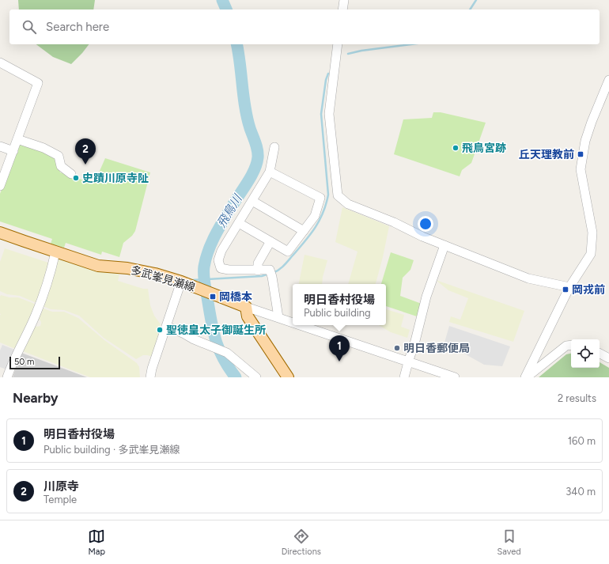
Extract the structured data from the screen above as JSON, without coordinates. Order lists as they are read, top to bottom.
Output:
{
  "streets": {
    "main road": ["多武峯見瀬線"]
  },
  "water": ["飛鳥川"],
  "places": {
    "other": [
      "飛鳥宮跡",
      "史蹟川原寺阯",
      "聖徳皇太子御誕生所",
      "明日香郵便局"
    ],
    "transit": ["丘天理教前", "岡戎前", "岡橋本"]
  },
  "scale_bar": "50 m",
  "page": {
    "search": "Search here",
    "pins": ["2", "1"],
    "popup": ["明日香村役場", "Public building"],
    "scale": "50 m",
    "heading": ["Nearby", "2 results"],
    "list": [
      {
        "mark": "1",
        "name": "明日香村役場",
        "note": "Public building · 多武峯見瀬線",
        "value": "160 m"
      },
      {
        "mark": "2",
        "name": "川原寺",
        "note": "Temple",
        "value": "340 m"
      }
    ],
    "nav": ["Map", "Directions", "Saved"]
  }
}
